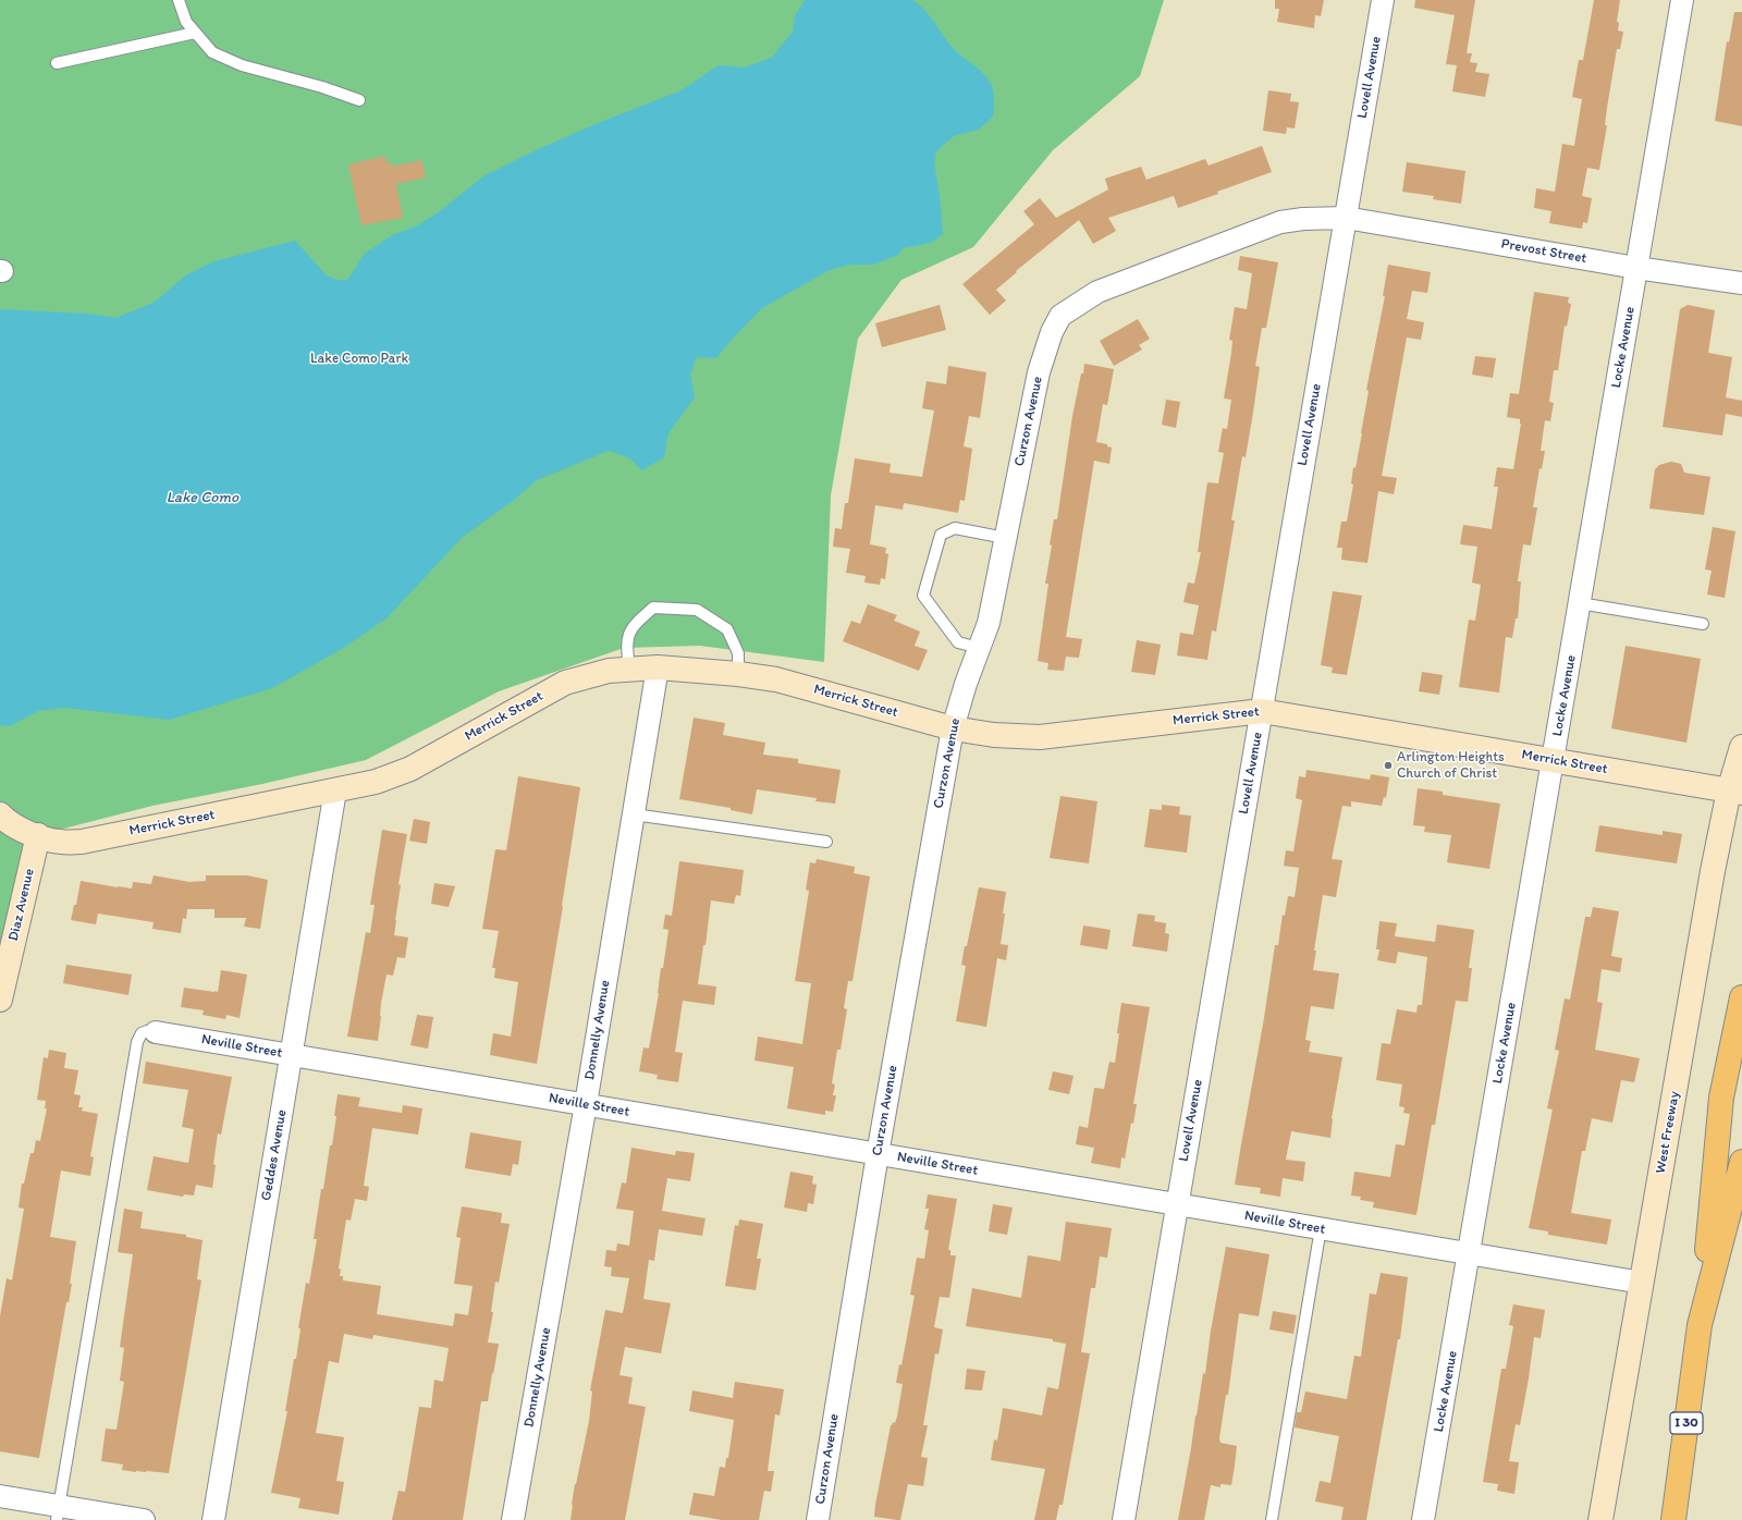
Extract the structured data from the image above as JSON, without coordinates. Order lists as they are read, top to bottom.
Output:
{
  "streets": {
    "highway": ["I 30"],
    "street": [
      "Lovell Avenue",
      "Prevost Street",
      "Locke Avenue",
      "Curzon Avenue",
      "Merrick Street",
      "Diaz Avenue",
      "Donnelly Avenue",
      "Neville Street",
      "West Freeway",
      "Geddes Avenue"
    ]
  },
  "crossings": [
    ["Lovell Avenue", "Prevost Street"],
    ["Lovell Avenue", "Curzon Avenue"],
    ["Lovell Avenue", "Merrick Street"],
    ["Lovell Avenue", "Neville Street"],
    ["Prevost Street", "Locke Avenue"],
    ["Prevost Street", "Curzon Avenue"],
    ["Locke Avenue", "Merrick Street"],
    ["Locke Avenue", "Neville Street"],
    ["Curzon Avenue", "Merrick Street"],
    ["Curzon Avenue", "Neville Street"],
    ["Merrick Street", "Diaz Avenue"],
    ["Merrick Street", "Donnelly Avenue"],
    ["Merrick Street", "West Freeway"],
    ["Merrick Street", "Geddes Avenue"],
    ["Donnelly Avenue", "Neville Street"],
    ["Neville Street", "West Freeway"],
    ["Neville Street", "Geddes Avenue"]
  ],
  "water": ["Lake Como"],
  "parks": ["Lake Como Park"],
  "places": ["Arlington Heights Church of Christ"]
}
